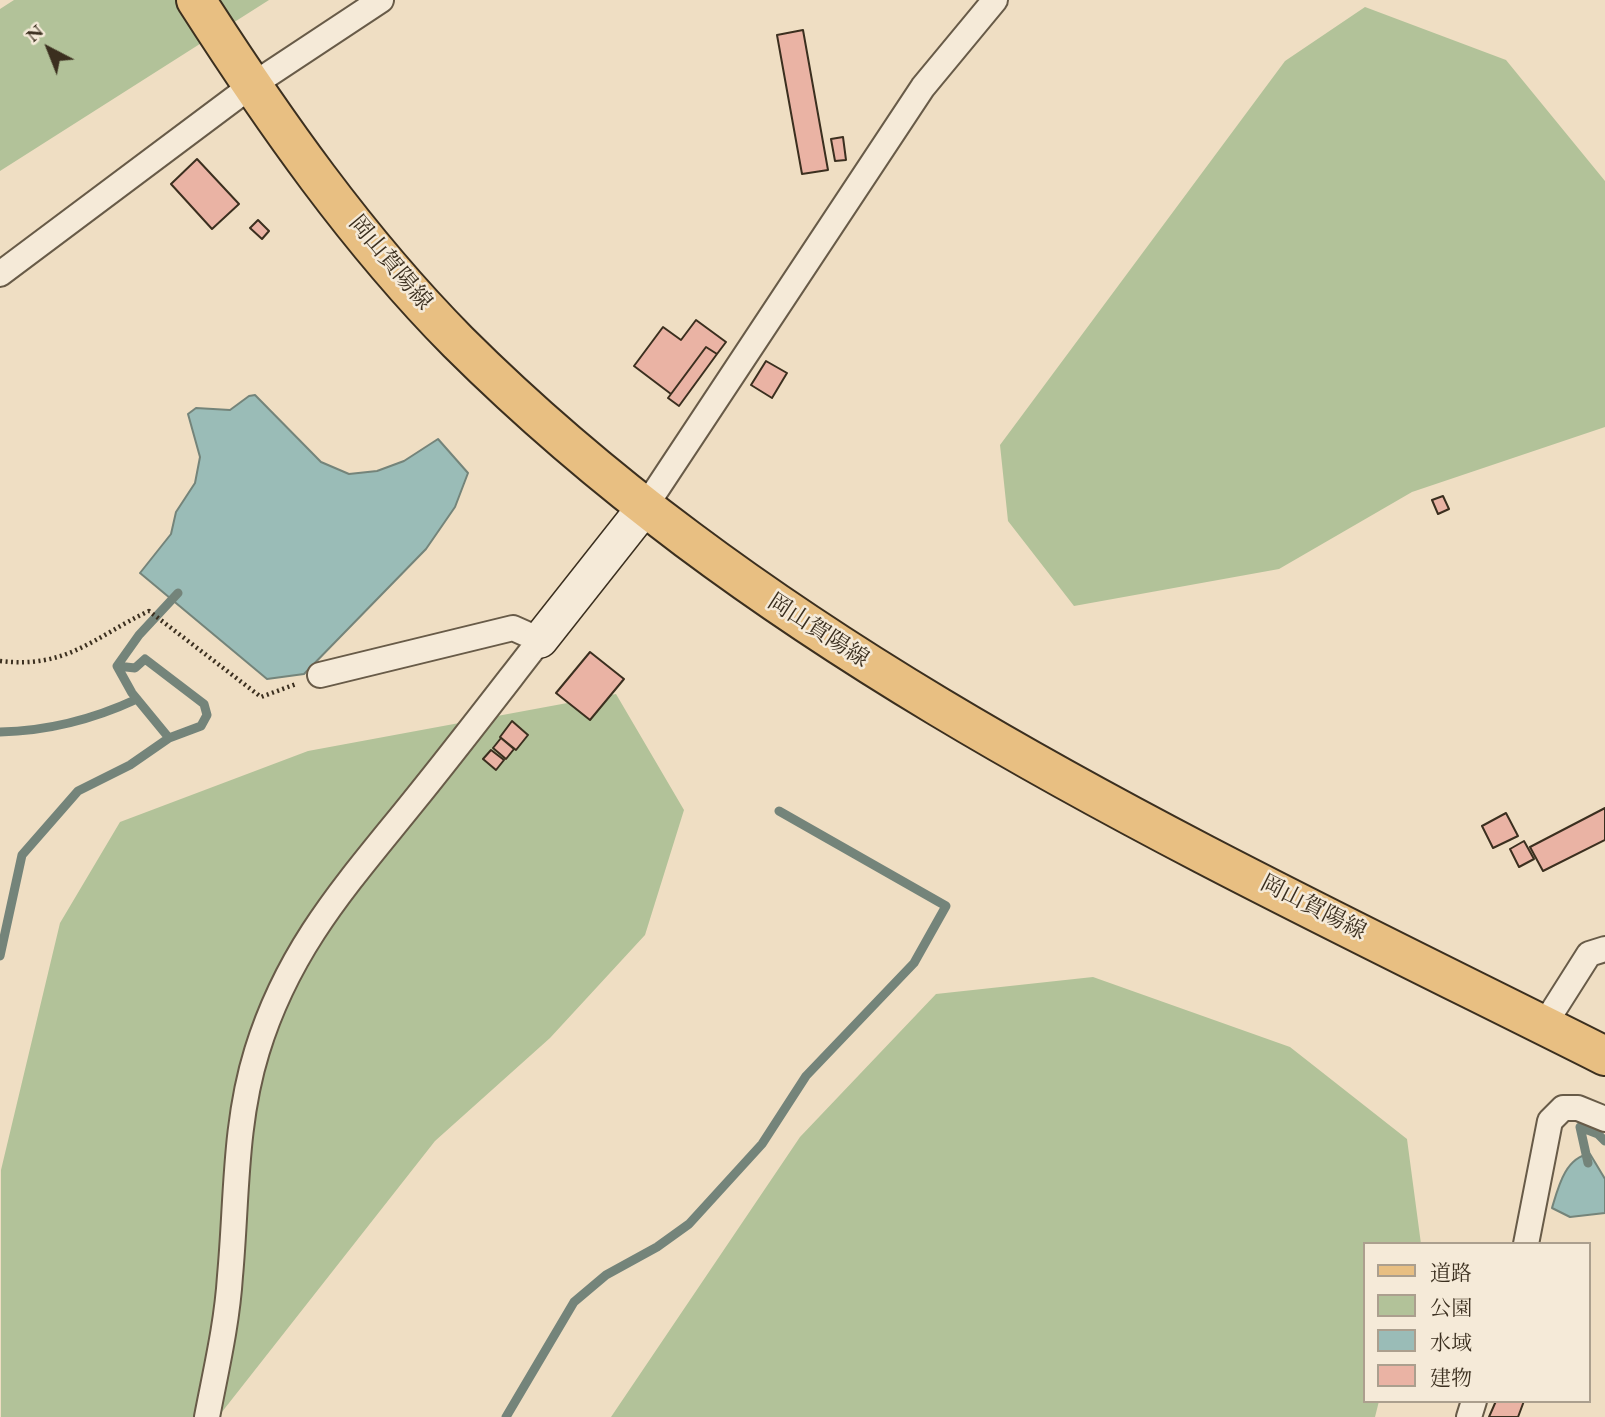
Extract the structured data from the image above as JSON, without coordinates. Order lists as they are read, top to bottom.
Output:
{
  "streets": {
    "main road": ["岡山賀陽線"]
  },
  "legend": [
    "道路",
    "公園",
    "水域",
    "建物"
  ],
  "north": "top left"
}
